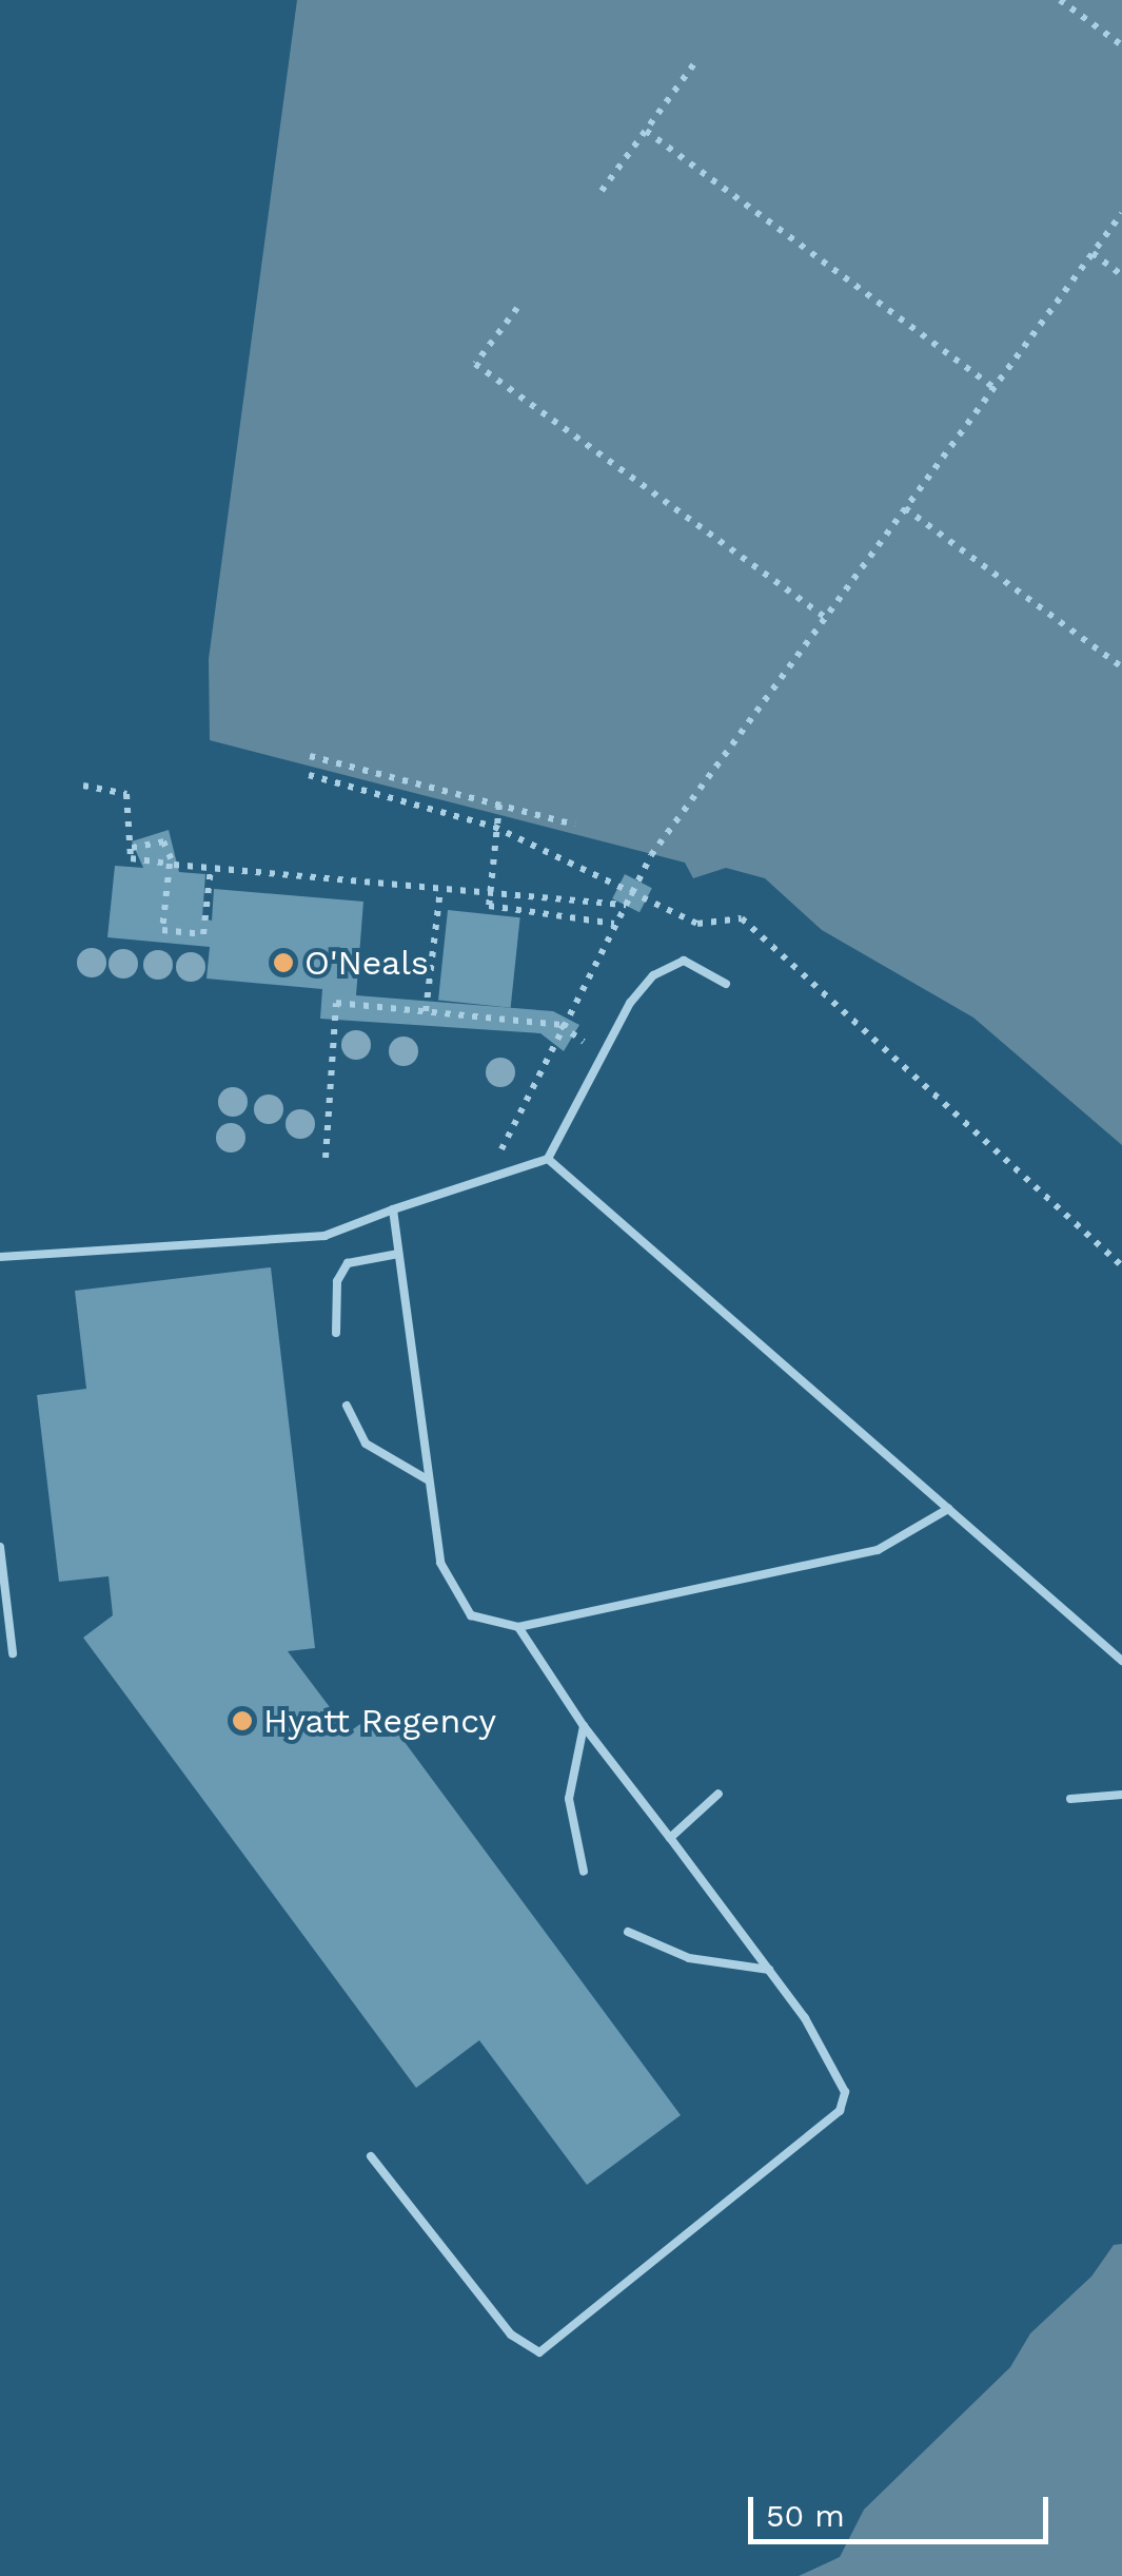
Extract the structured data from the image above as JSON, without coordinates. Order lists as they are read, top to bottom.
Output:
{
  "places": ["O'Neals", "Hyatt Regency"],
  "scale_bar": "50 m"
}
